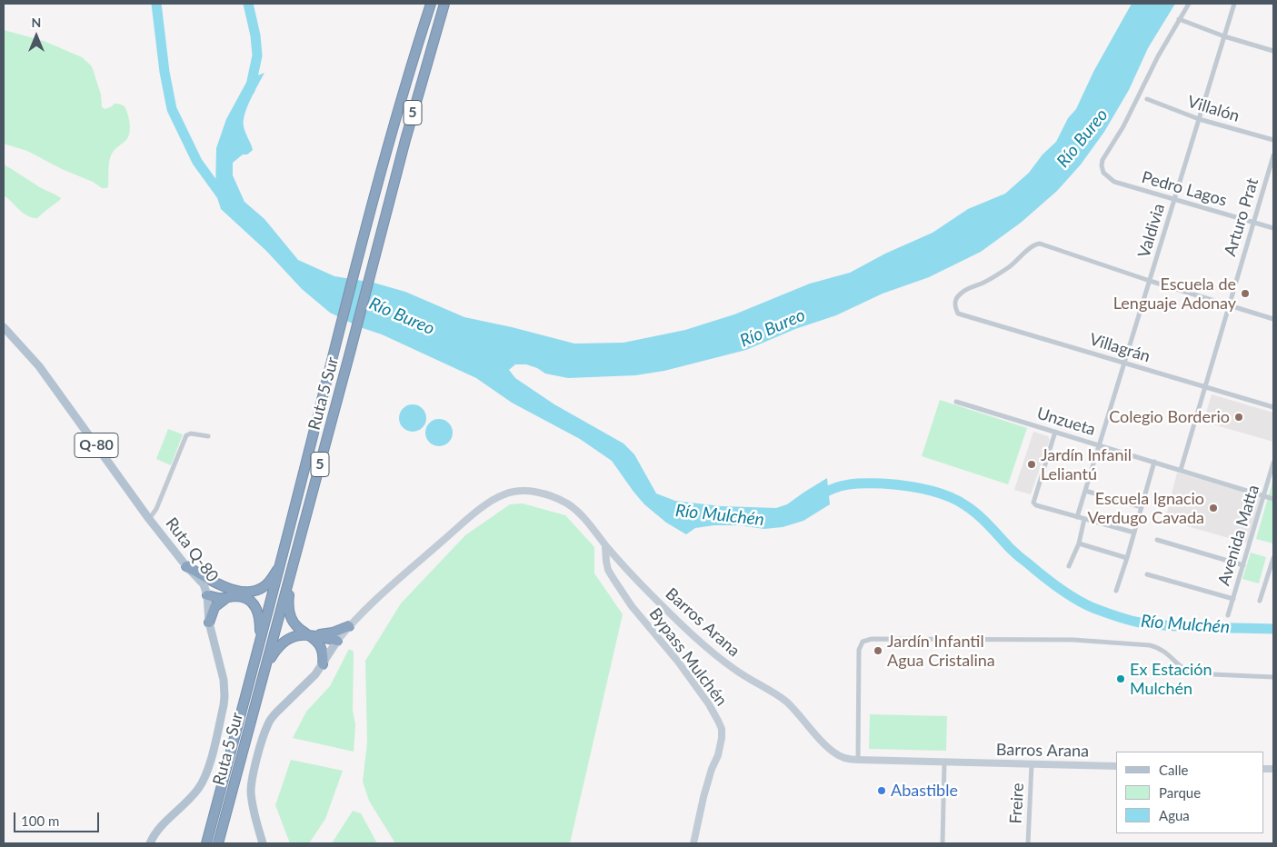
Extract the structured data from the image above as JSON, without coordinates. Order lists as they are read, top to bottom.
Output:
{
  "streets": {
    "highway": ["5", "Ruta 5 Sur"],
    "main road": [
      "Q-80",
      "Ruta Q-80",
      "Barros Arana",
      "Bypass Mulchén"
    ],
    "street": [
      "Villalón",
      "Pedro Lagos",
      "Arturo Prat",
      "Valdivia",
      "Villagrán",
      "Unzueta",
      "Avenida Matta",
      "Freire"
    ]
  },
  "crossings": [
    ["Villalón", "Valdivia"],
    ["Pedro Lagos", "Arturo Prat"],
    ["Pedro Lagos", "Valdivia"],
    ["Arturo Prat", "Villagrán"],
    ["Arturo Prat", "Unzueta"],
    ["Valdivia", "Villagrán"],
    ["Valdivia", "Unzueta"],
    ["Unzueta", "Avenida Matta"],
    ["Barros Arana", "Bypass Mulchén"],
    ["Barros Arana", "Freire"]
  ],
  "water": ["Río Bureo", "Río Mulchén"],
  "places": [
    "Escuela de Lenguaje Adonay",
    "Colegio Borderio",
    "Jardín Infanil Leliantú",
    "Escuela Ignacio Verdugo Cavada",
    "Jardín Infantil Agua Cristalina",
    "Ex Estación Mulchén",
    "Abastible"
  ],
  "legend": ["Calle", "Parque", "Agua"],
  "scale_bar": "100 m",
  "north": "top"
}
